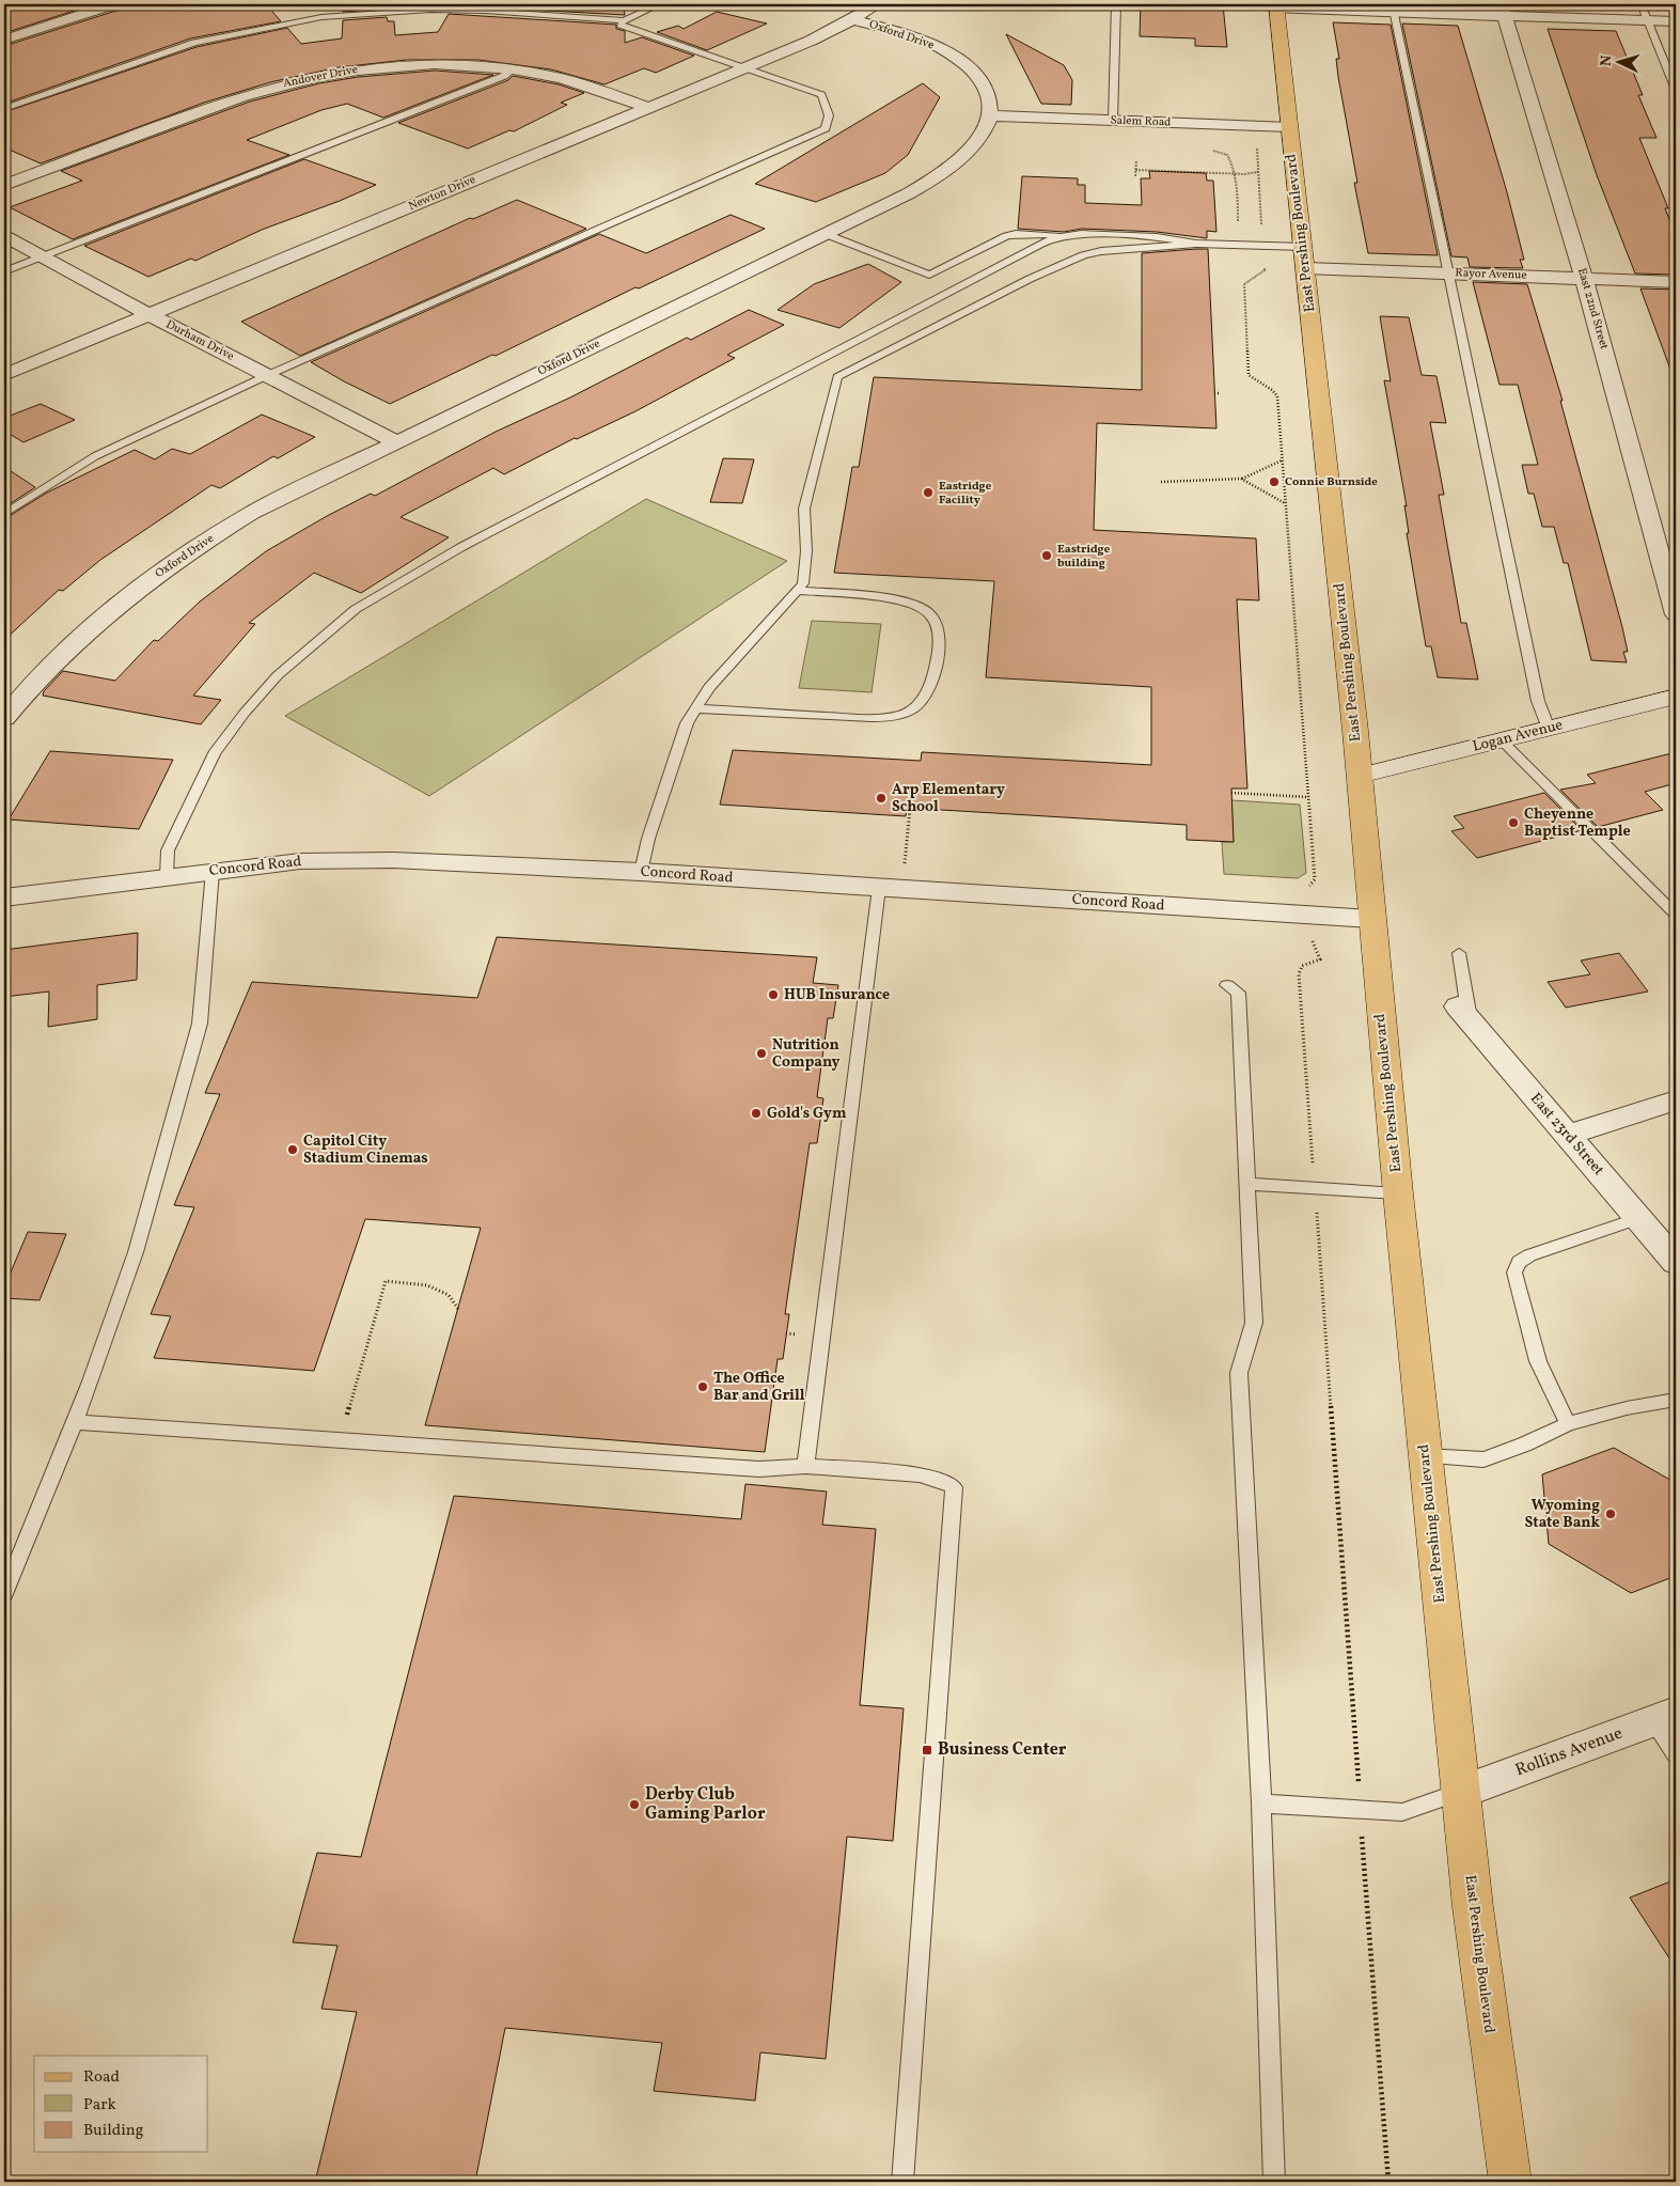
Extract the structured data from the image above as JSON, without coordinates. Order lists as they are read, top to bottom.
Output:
{
  "streets": {
    "main road": ["East Pershing Boulevard", "Logan Avenue"],
    "street": [
      "Oxford Drive",
      "Andover Drive",
      "Salem Road",
      "Newton Drive",
      "Rayor Avenue",
      "East 22nd Street",
      "Durham Drive",
      "Concord Road",
      "East 23rd Street",
      "Rollins Avenue"
    ]
  },
  "crossings": [
    ["Oxford Drive", "Salem Road"],
    ["Oxford Drive", "Newton Drive"],
    ["Oxford Drive", "Durham Drive"],
    ["Andover Drive", "Newton Drive"],
    ["Salem Road", "East Pershing Boulevard"],
    ["Newton Drive", "Durham Drive"],
    ["East Pershing Boulevard", "Rayor Avenue"],
    ["East Pershing Boulevard", "Logan Avenue"],
    ["East Pershing Boulevard", "Concord Road"],
    ["East Pershing Boulevard", "Rollins Avenue"],
    ["Rayor Avenue", "East 22nd Street"]
  ],
  "places": {
    "other": [
      "Connie Burnside",
      "Eastridge Facility",
      "Eastridge building",
      "Arp Elementary School",
      "Cheyenne Baptist Temple",
      "HUB Insurance",
      "Nutrition Company",
      "Gold's Gym",
      "Capitol City Stadium Cinemas",
      "The Office Bar and Grill",
      "Wyoming State Bank",
      "Derby Club Gaming Parlor"
    ],
    "transit": ["Business Center"]
  },
  "legend": ["Road", "Park", "Building"],
  "north": "left"
}
